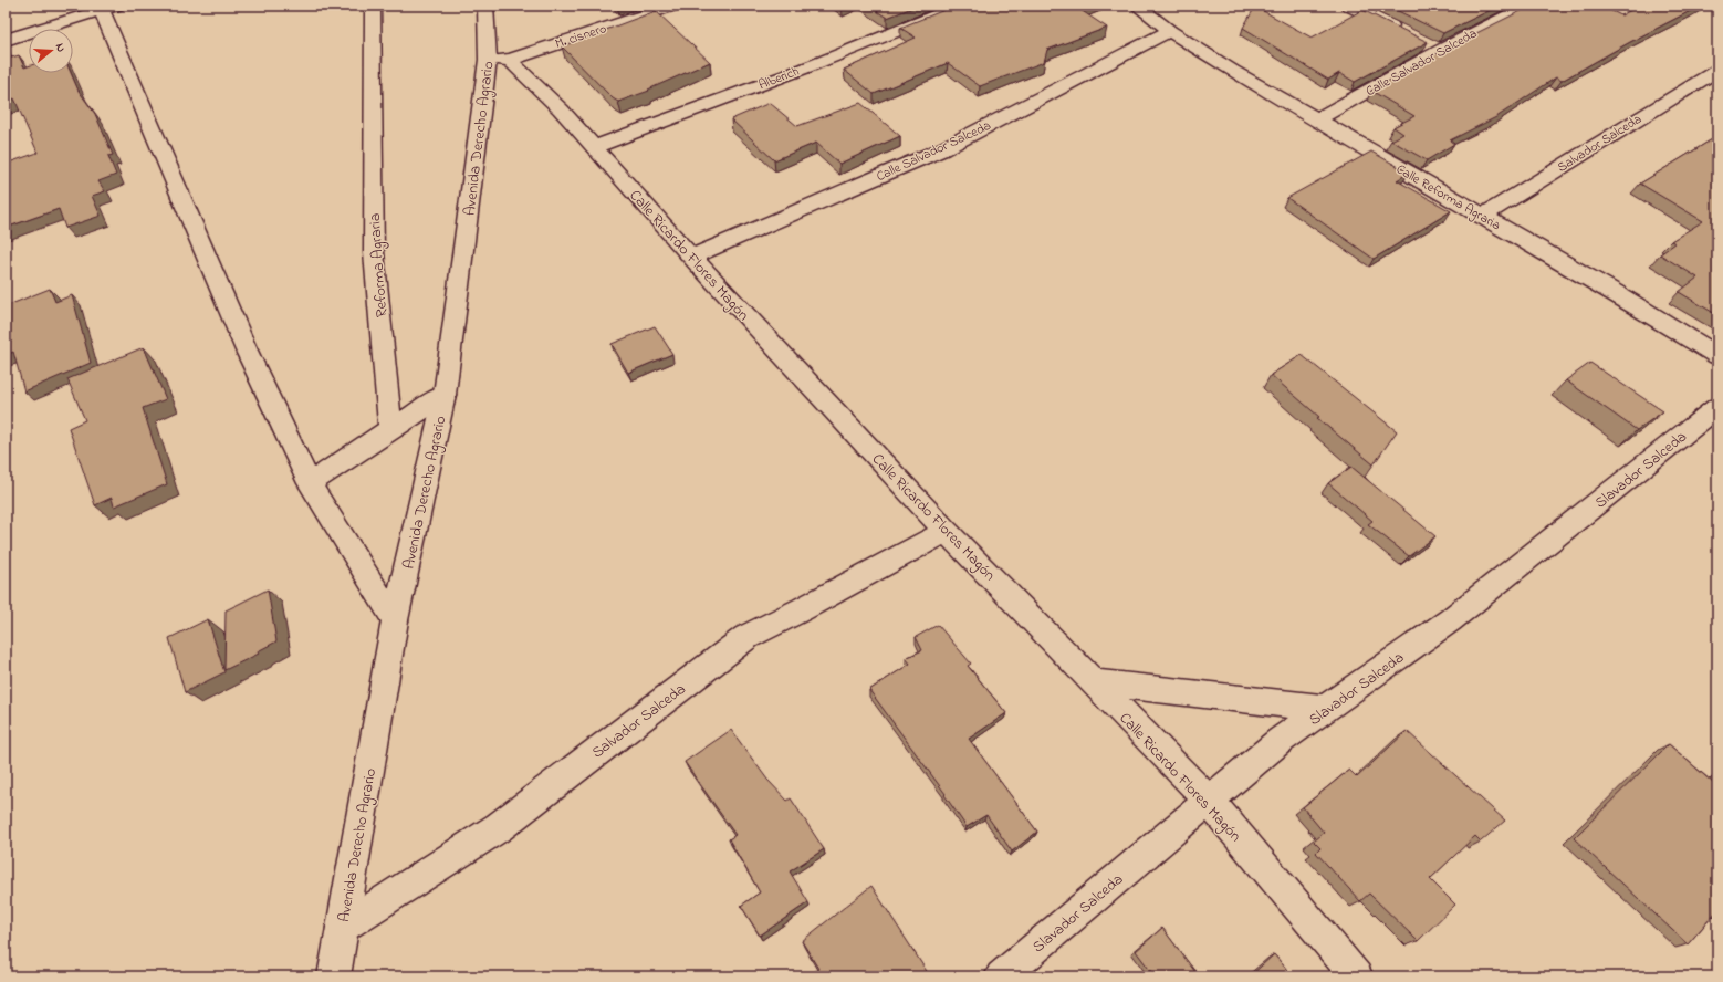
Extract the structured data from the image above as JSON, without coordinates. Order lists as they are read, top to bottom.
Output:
{
  "streets": {
    "street": [
      "M. cisnero",
      "Calle Salvador Salceda",
      "Alberich",
      "Avenida Derecho Agrario",
      "Salvador Salceda",
      "Calle Reforma Agraria",
      "Calle Ricardo Flores Magón",
      "Reforma Agraria",
      "Slavador Salceda"
    ]
  },
  "crossings": [
    ["M. cisnero", "Avenida Derecho Agrario"],
    ["M. cisnero", "Calle Ricardo Flores Magón"],
    ["Calle Salvador Salceda", "Calle Reforma Agraria"],
    ["Calle Salvador Salceda", "Calle Ricardo Flores Magón"],
    ["Alberich", "Calle Ricardo Flores Magón"],
    ["Avenida Derecho Agrario", "Salvador Salceda"],
    ["Avenida Derecho Agrario", "Calle Ricardo Flores Magón"],
    ["Salvador Salceda", "Calle Reforma Agraria"],
    ["Salvador Salceda", "Calle Ricardo Flores Magón"],
    ["Calle Ricardo Flores Magón", "Slavador Salceda"]
  ],
  "north": "right"
}
